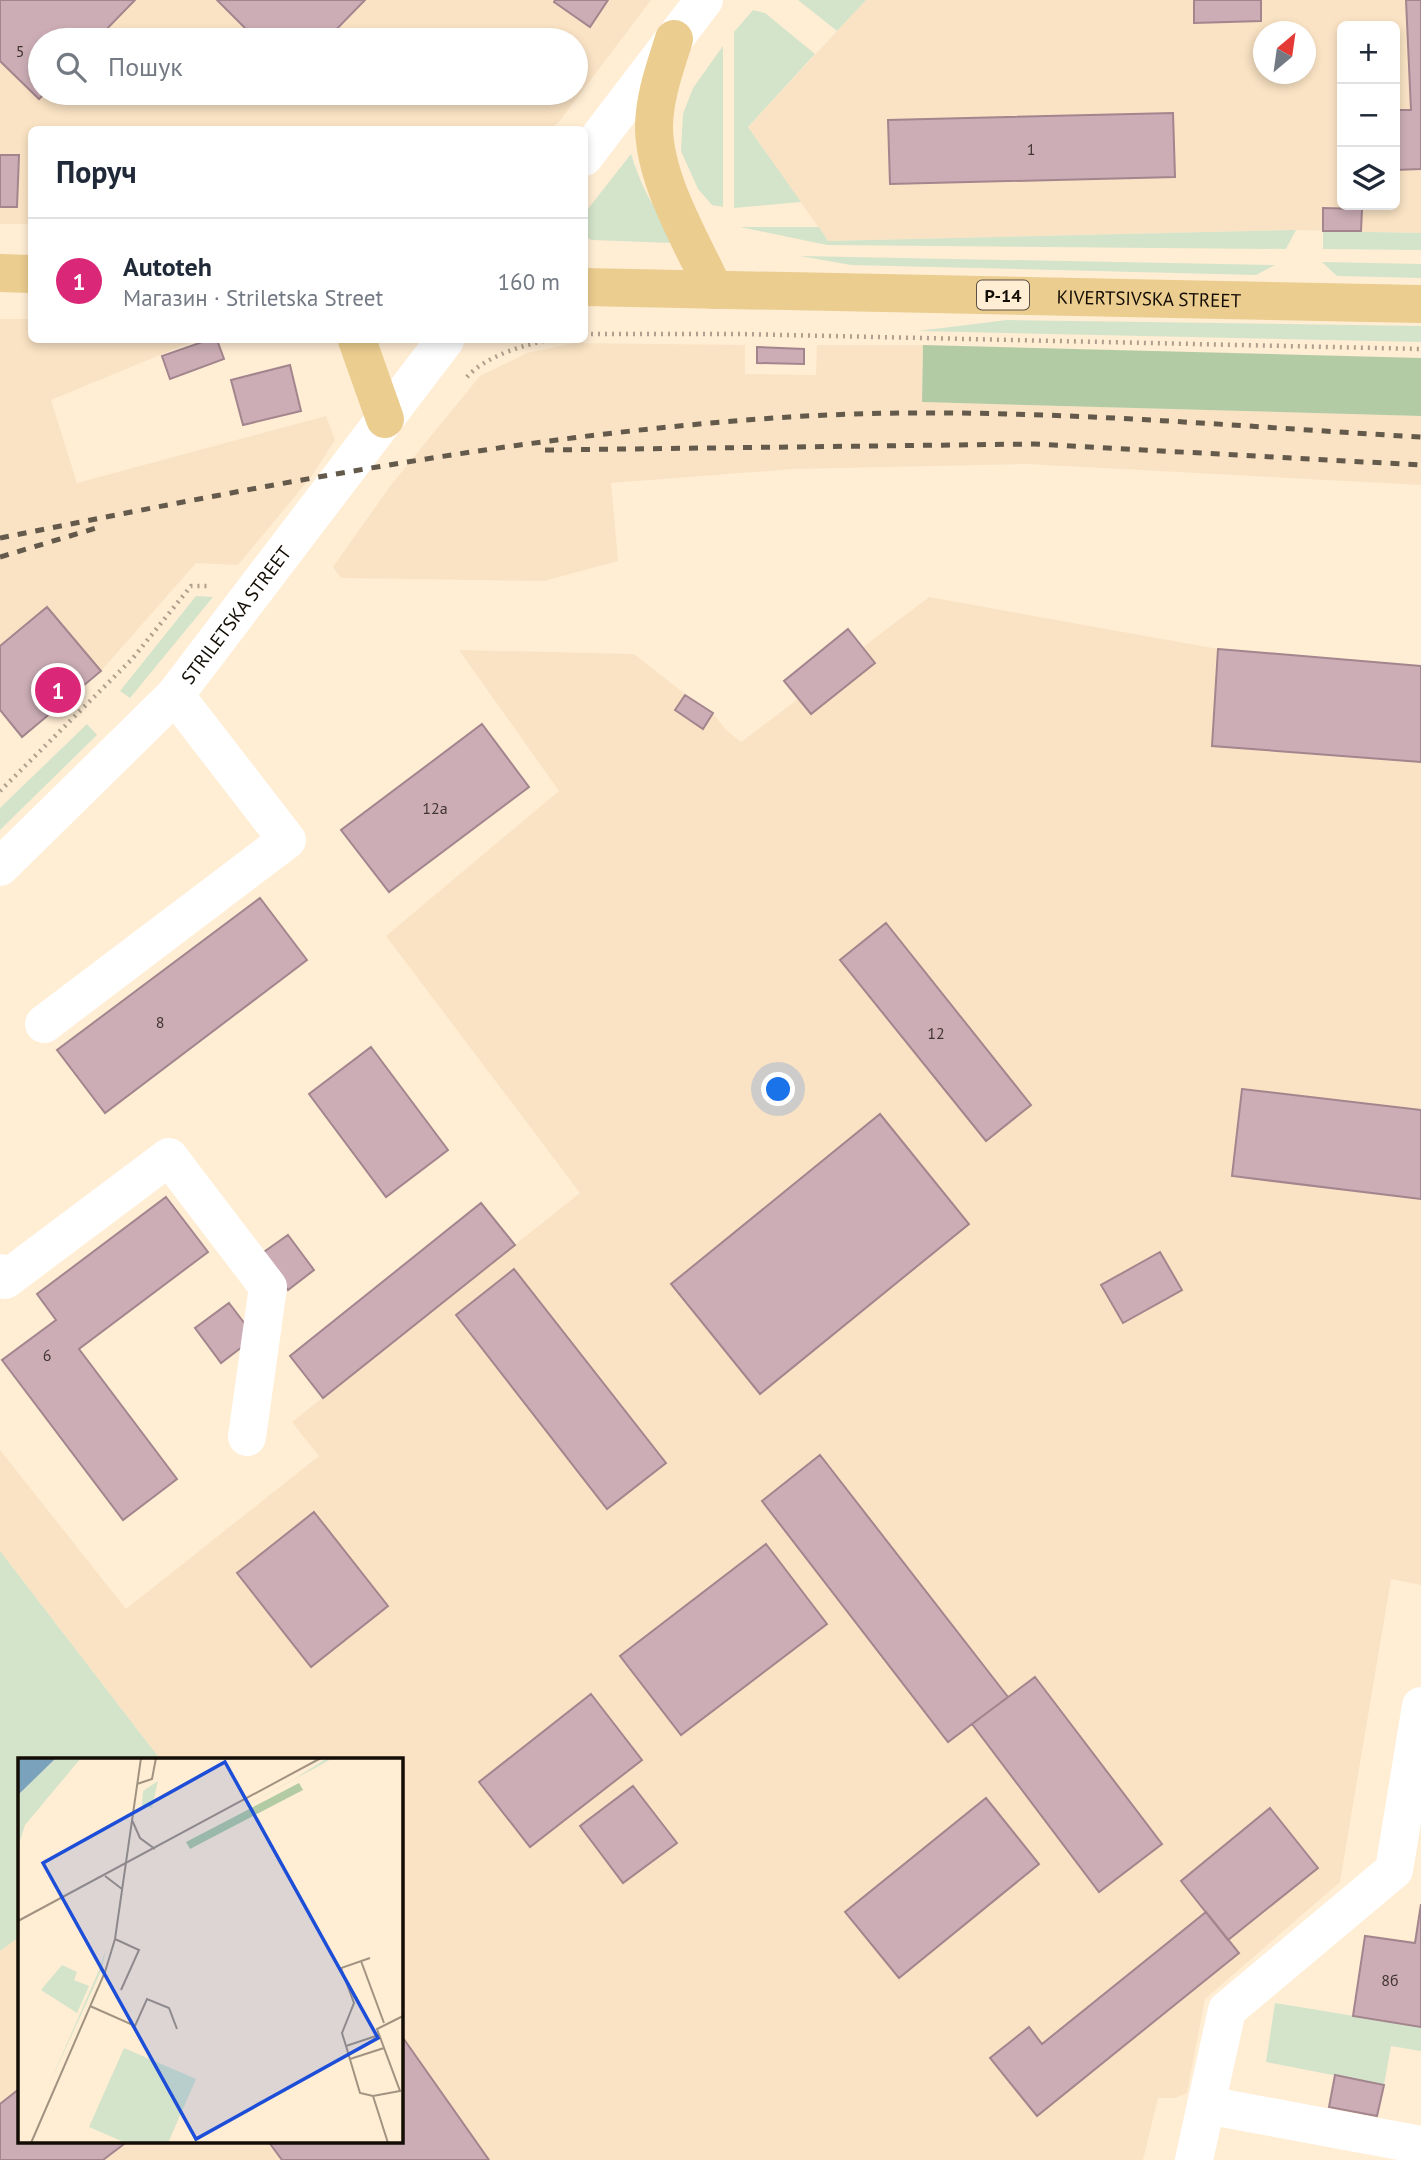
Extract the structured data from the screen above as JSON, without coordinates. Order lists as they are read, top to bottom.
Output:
{
  "streets": {
    "main road": ["Р-14", "KIVERTSIVSKA STREET"],
    "street": ["STRILETSKA STREET"]
  },
  "house_numbers": [
    "5",
    "1",
    "12а",
    "8",
    "12",
    "6",
    "8б"
  ],
  "north": "top right",
  "page": {
    "map_buttons": ["+", "−"],
    "search": "Пошук",
    "heading": "Поруч",
    "list": [
      {
        "mark": "1",
        "name": "Autoteh",
        "note": "Магазин · Striletska Street",
        "value": "160 m"
      }
    ],
    "pins": "1"
  }
}
